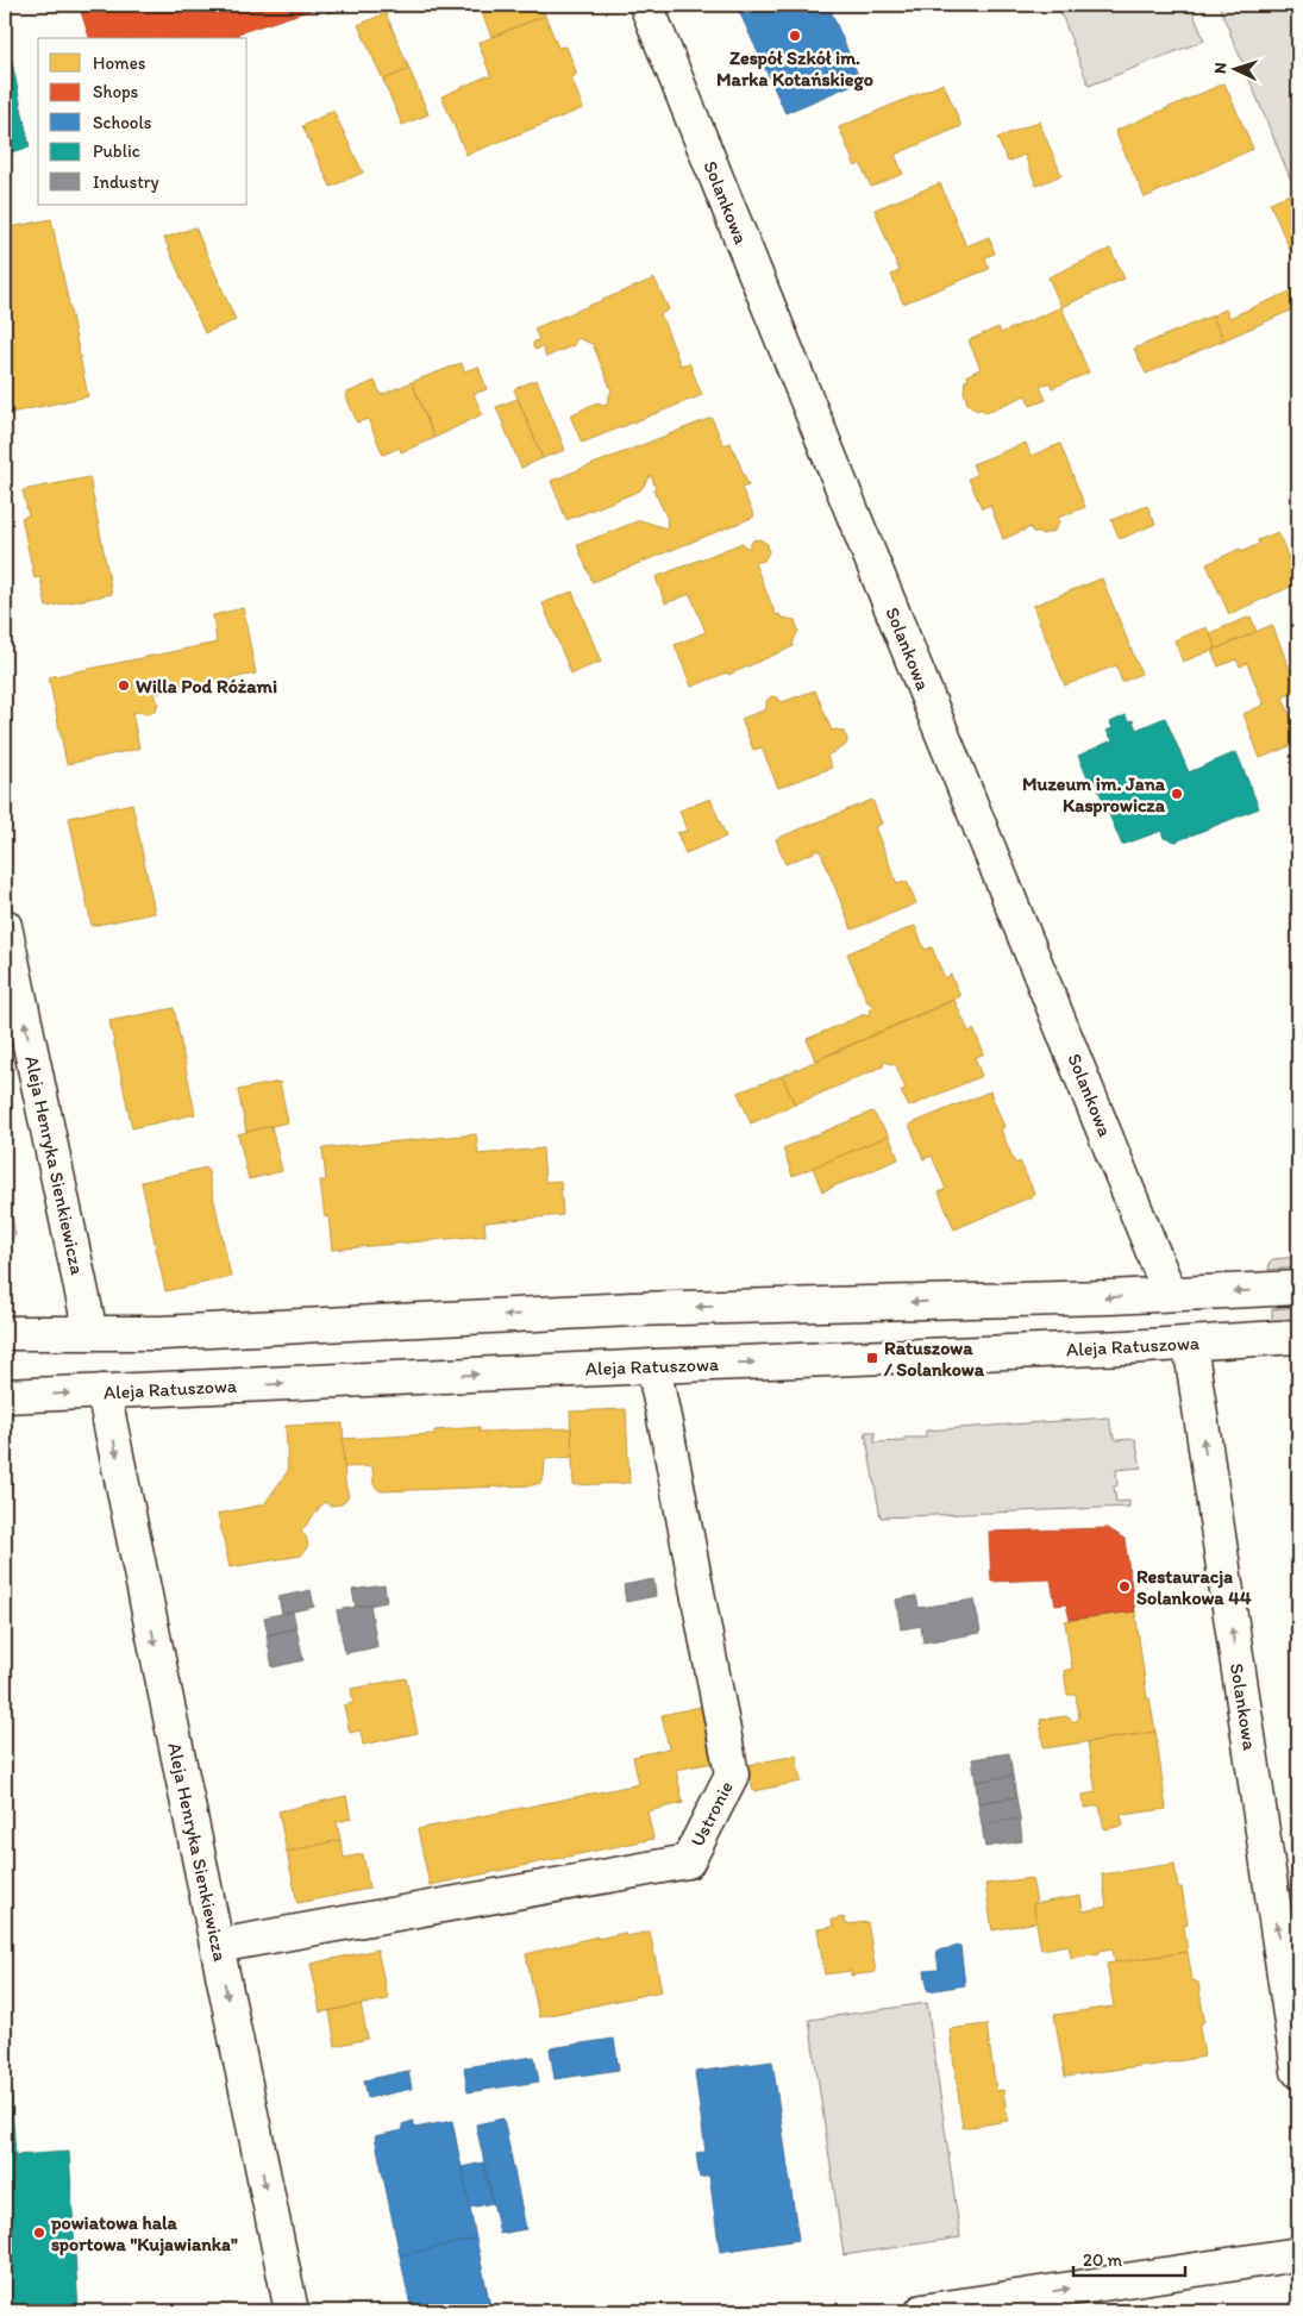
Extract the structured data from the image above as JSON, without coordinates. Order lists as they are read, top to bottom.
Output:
{
  "streets": {
    "street": [
      "Solankowa",
      "Aleja Henryka Sienkiewicza",
      "Aleja Ratuszowa",
      "Ustronie"
    ]
  },
  "crossings": [
    ["Solankowa", "Aleja Ratuszowa"],
    ["Aleja Henryka Sienkiewicza", "Aleja Ratuszowa"],
    ["Aleja Henryka Sienkiewicza", "Ustronie"],
    ["Aleja Ratuszowa", "Ustronie"]
  ],
  "places": {
    "other": [
      "Zespół Szkół im. Marka Kotańskiego",
      "Willa Pod Różami",
      "Muzeum im. Jana Kasprowicza",
      "Restauracja Solankowa 44",
      "powiatowa hala sportowa \"Kujawianka\""
    ],
    "transit": ["Ratuszowa / Solankowa"]
  },
  "legend": [
    "Homes",
    "Shops",
    "Schools",
    "Public",
    "Industry"
  ],
  "scale_bar": "20 m",
  "north": "left"
}
